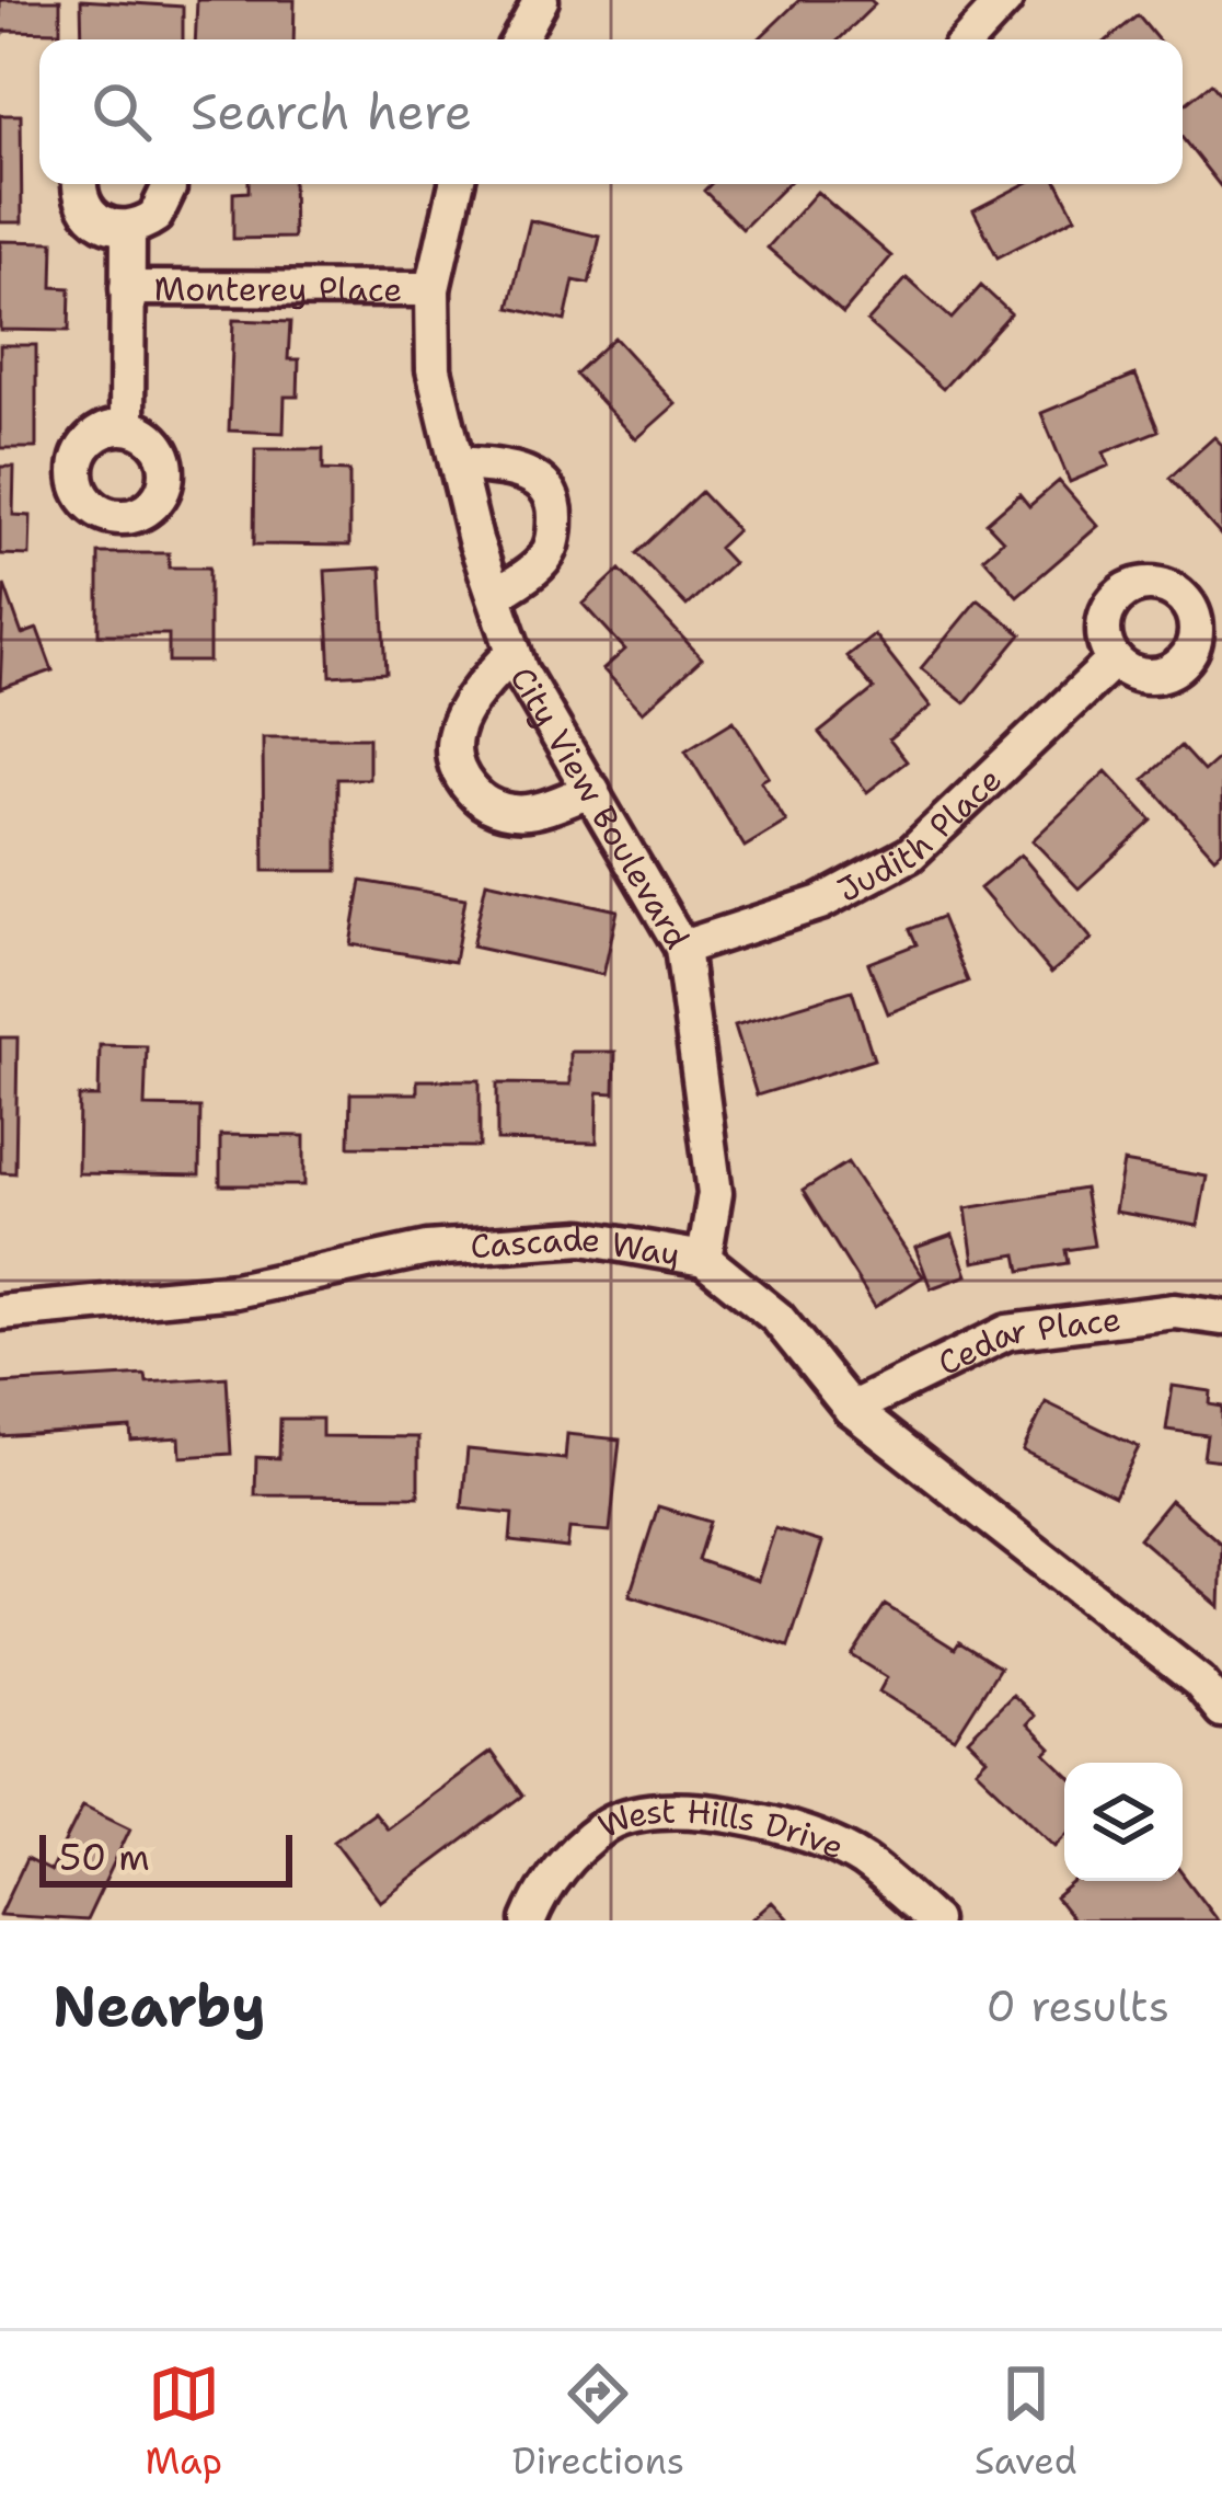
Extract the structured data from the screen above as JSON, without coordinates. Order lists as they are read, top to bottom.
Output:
{
  "streets": {
    "street": [
      "Monterey Place",
      "City View Boulevard",
      "Judith Place",
      "Cascade Way",
      "Cedar Place",
      "West Hills Drive"
    ]
  },
  "crossings": [
    ["Monterey Place", "City View Boulevard"],
    ["City View Boulevard", "Judith Place"],
    ["City View Boulevard", "Cascade Way"],
    ["Cascade Way", "Cedar Place"]
  ],
  "scale_bar": "50 m",
  "page": {
    "search": "Search here",
    "scale": "50 m",
    "heading": ["Nearby", "0 results"],
    "nav": ["Map", "Directions", "Saved"]
  }
}
